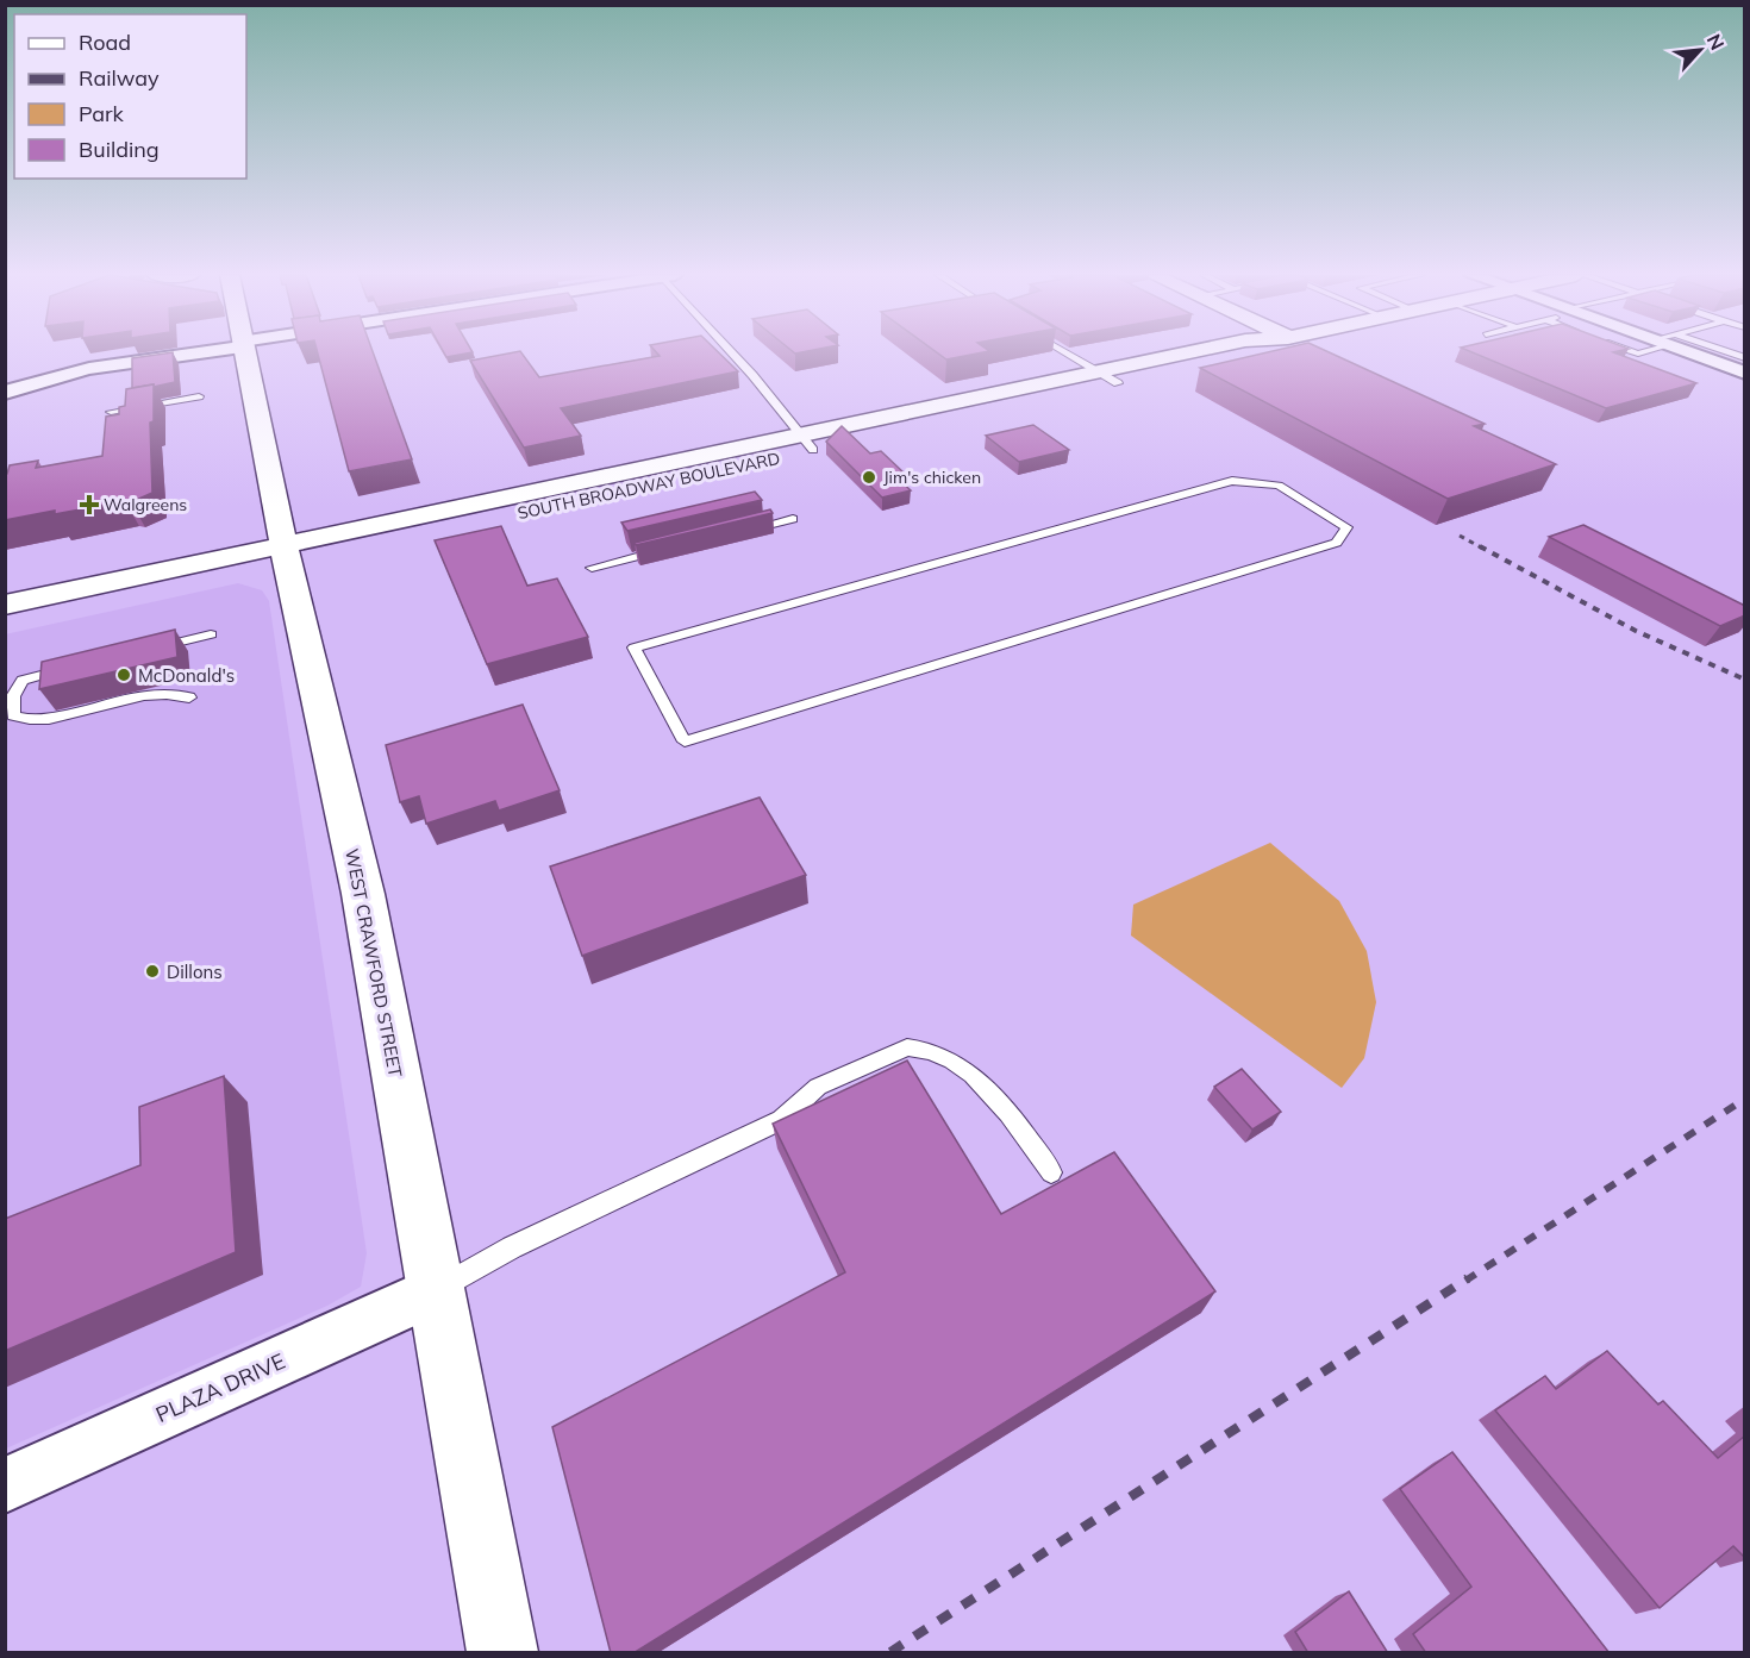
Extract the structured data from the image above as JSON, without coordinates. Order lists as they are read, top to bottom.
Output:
{
  "streets": {
    "main road": ["SOUTH BROADWAY BOULEVARD", "WEST CRAWFORD STREET"],
    "street": ["PLAZA DRIVE"]
  },
  "crossings": [
    ["SOUTH BROADWAY BOULEVARD", "WEST CRAWFORD STREET"],
    ["WEST CRAWFORD STREET", "PLAZA DRIVE"]
  ],
  "places": {
    "other": ["Jim's chicken", "McDonald's", "Dillons"],
    "health": ["Walgreens"]
  },
  "legend": [
    "Road",
    "Railway",
    "Park",
    "Building"
  ],
  "north": "top right"
}
